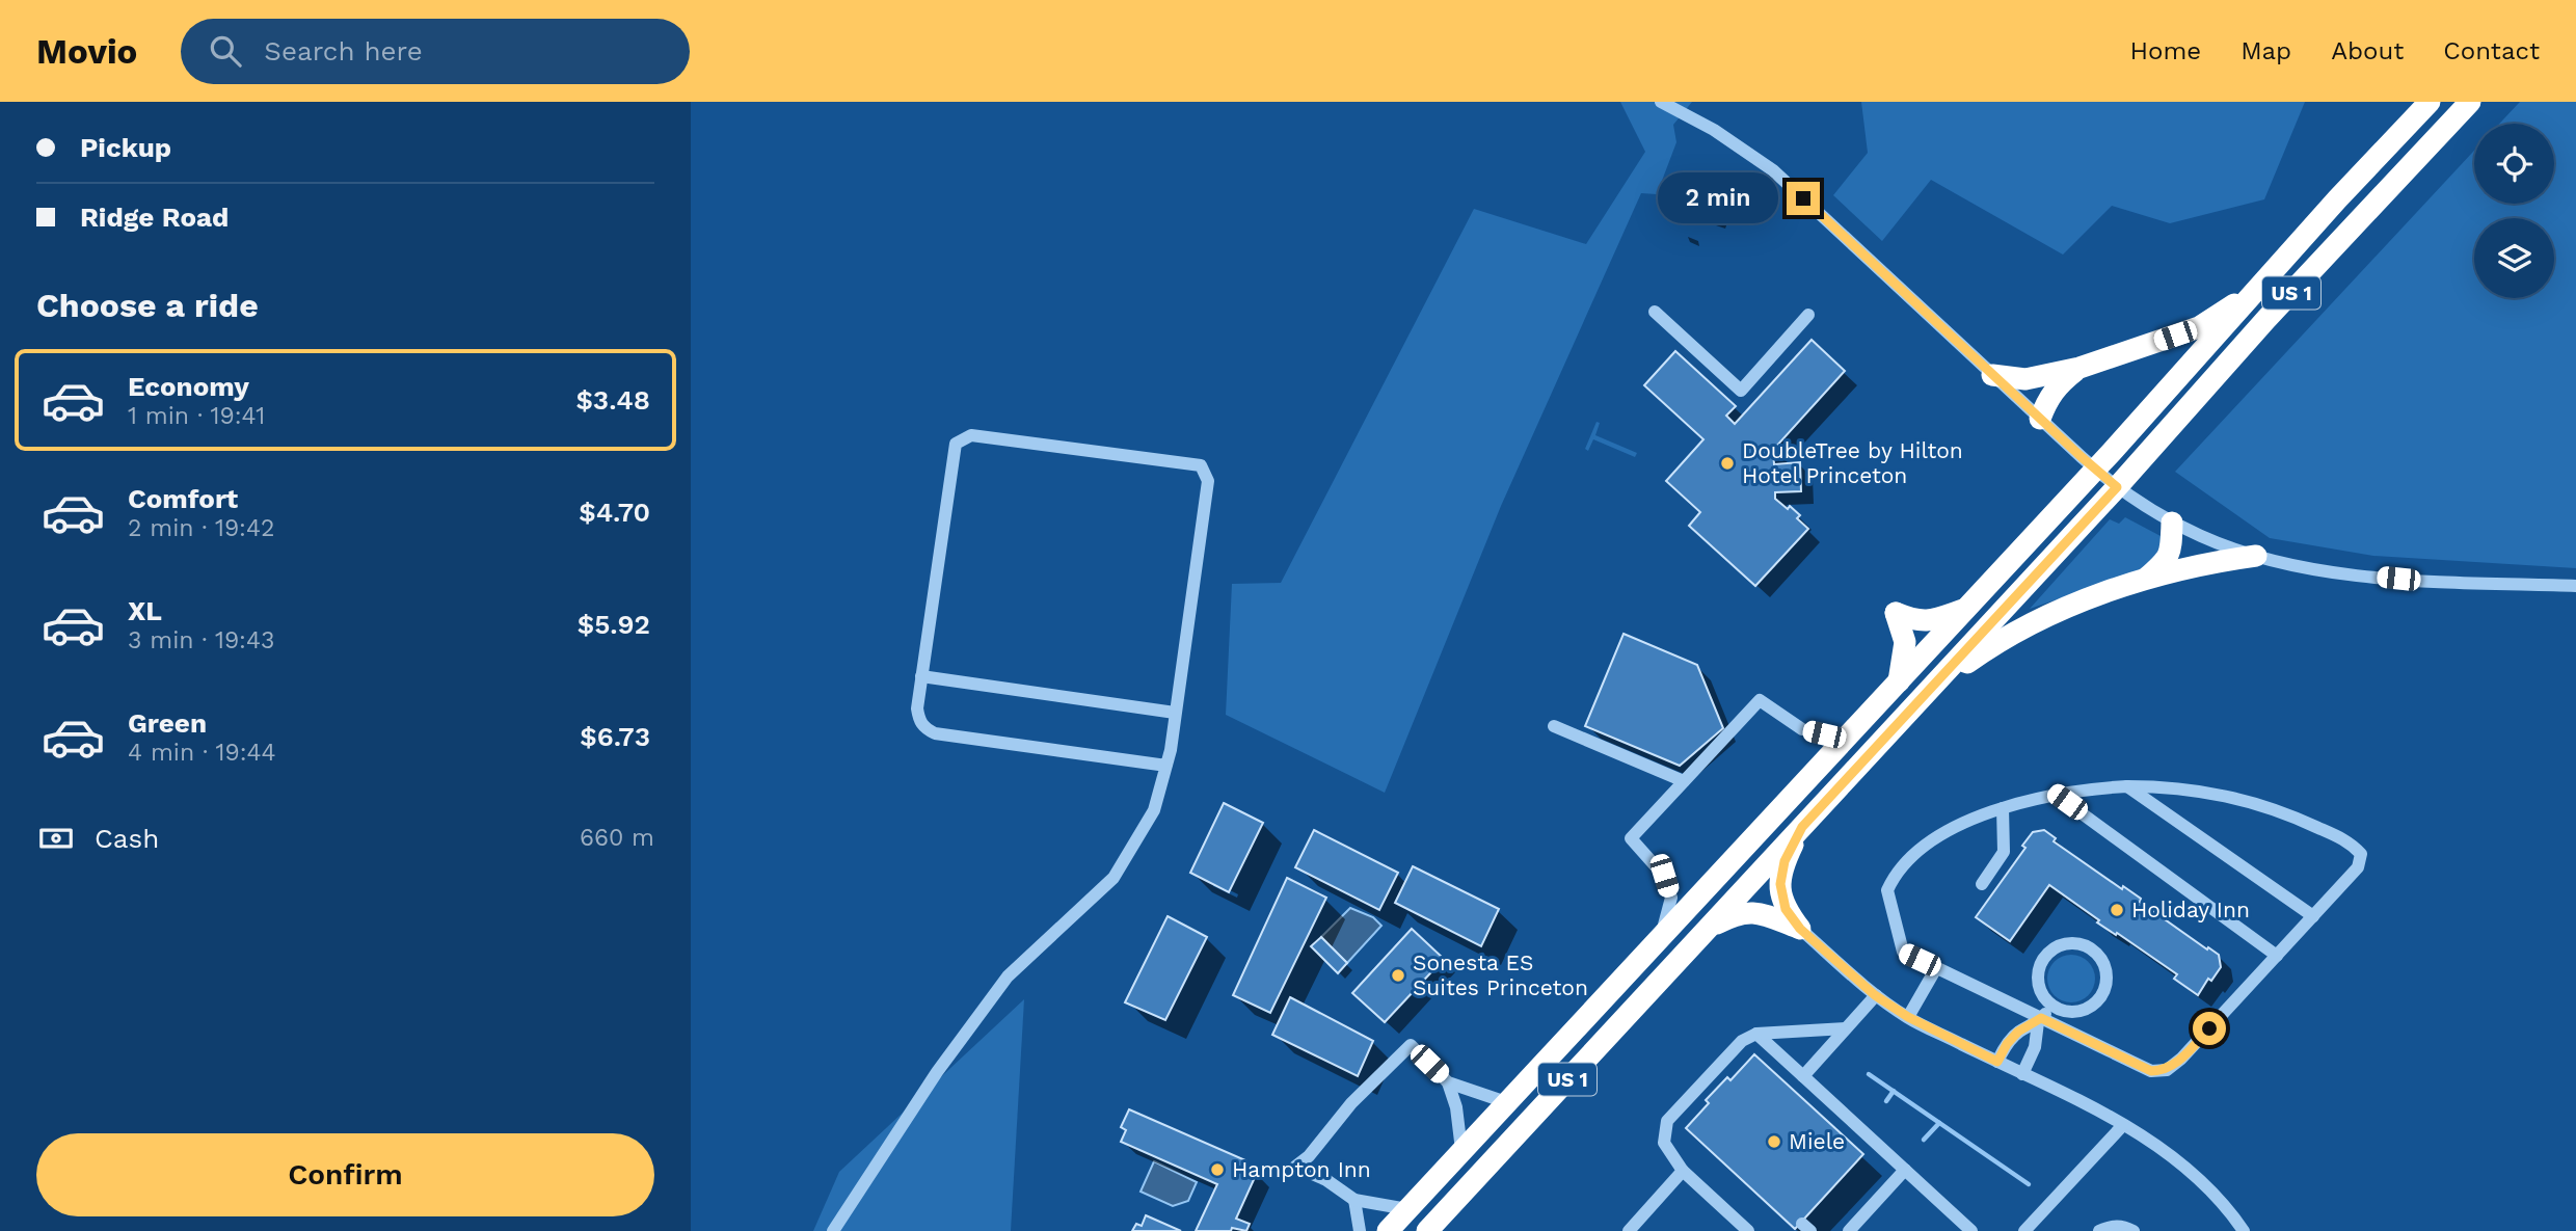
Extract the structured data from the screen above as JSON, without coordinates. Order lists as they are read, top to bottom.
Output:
{
  "streets": {
    "highway": ["US 1"]
  },
  "places": [
    "DoubleTree by Hilton Hotel Princeton",
    "Holiday Inn",
    "Sonesta ES Suites Princeton",
    "Miele",
    "Hampton Inn"
  ],
  "page": {
    "header": "Movio",
    "search": "Search here",
    "nav": [
      "Home",
      "Map",
      "About",
      "Contact"
    ],
    "banner": ["Pickup", "Ridge Road"],
    "bubble": "2 min",
    "heading": "Choose a ride",
    "list": [
      {
        "name": "Economy",
        "note": "1 min · 19:41",
        "value": "$3.48"
      },
      {
        "name": "Comfort",
        "note": "2 min · 19:42",
        "value": "$4.70"
      },
      {
        "name": "XL",
        "note": "3 min · 19:43",
        "value": "$5.92"
      },
      {
        "name": "Green",
        "note": "4 min · 19:44",
        "value": "$6.73"
      }
    ],
    "pay": ["Cash", "660 m"],
    "buttons": "Confirm"
  }
}
